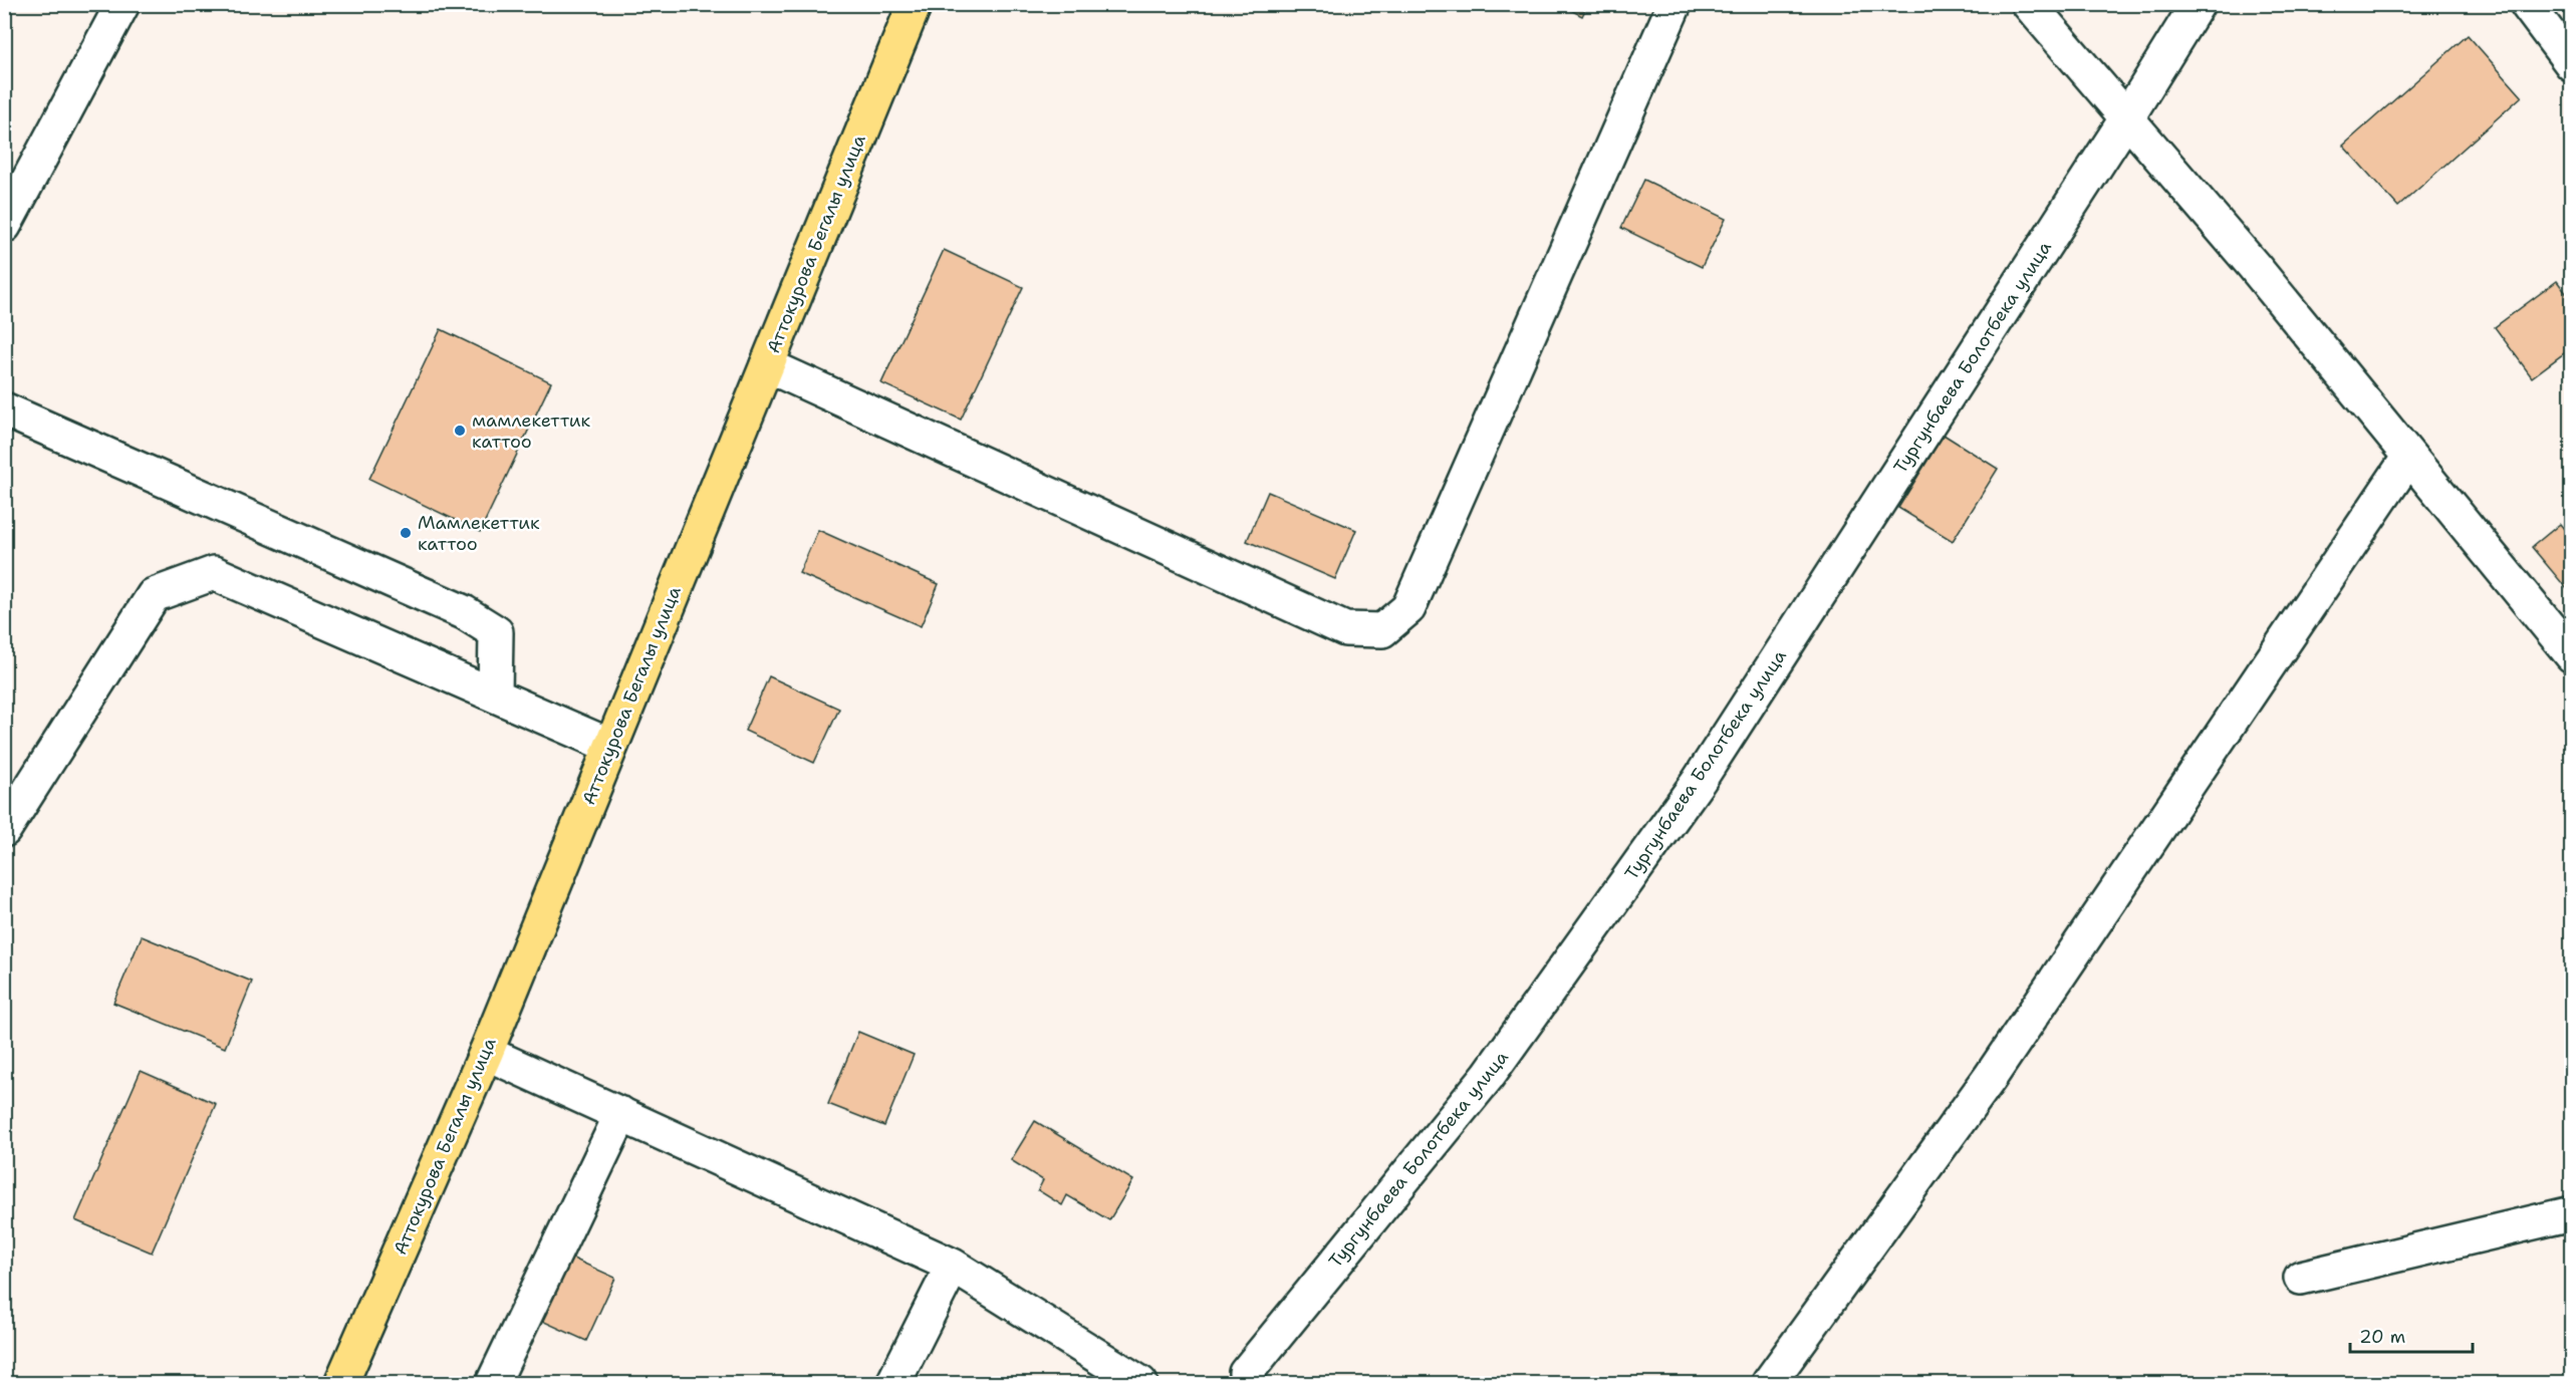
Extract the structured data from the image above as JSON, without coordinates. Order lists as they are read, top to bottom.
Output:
{
  "streets": {
    "main road": ["Аттокурова Бегалы улица"],
    "street": ["Тургунбаева Болотбека улица"]
  },
  "places": ["мамлекеттик каттоо", "Мамлекеттик каттоо"],
  "scale_bar": "20 m"
}
